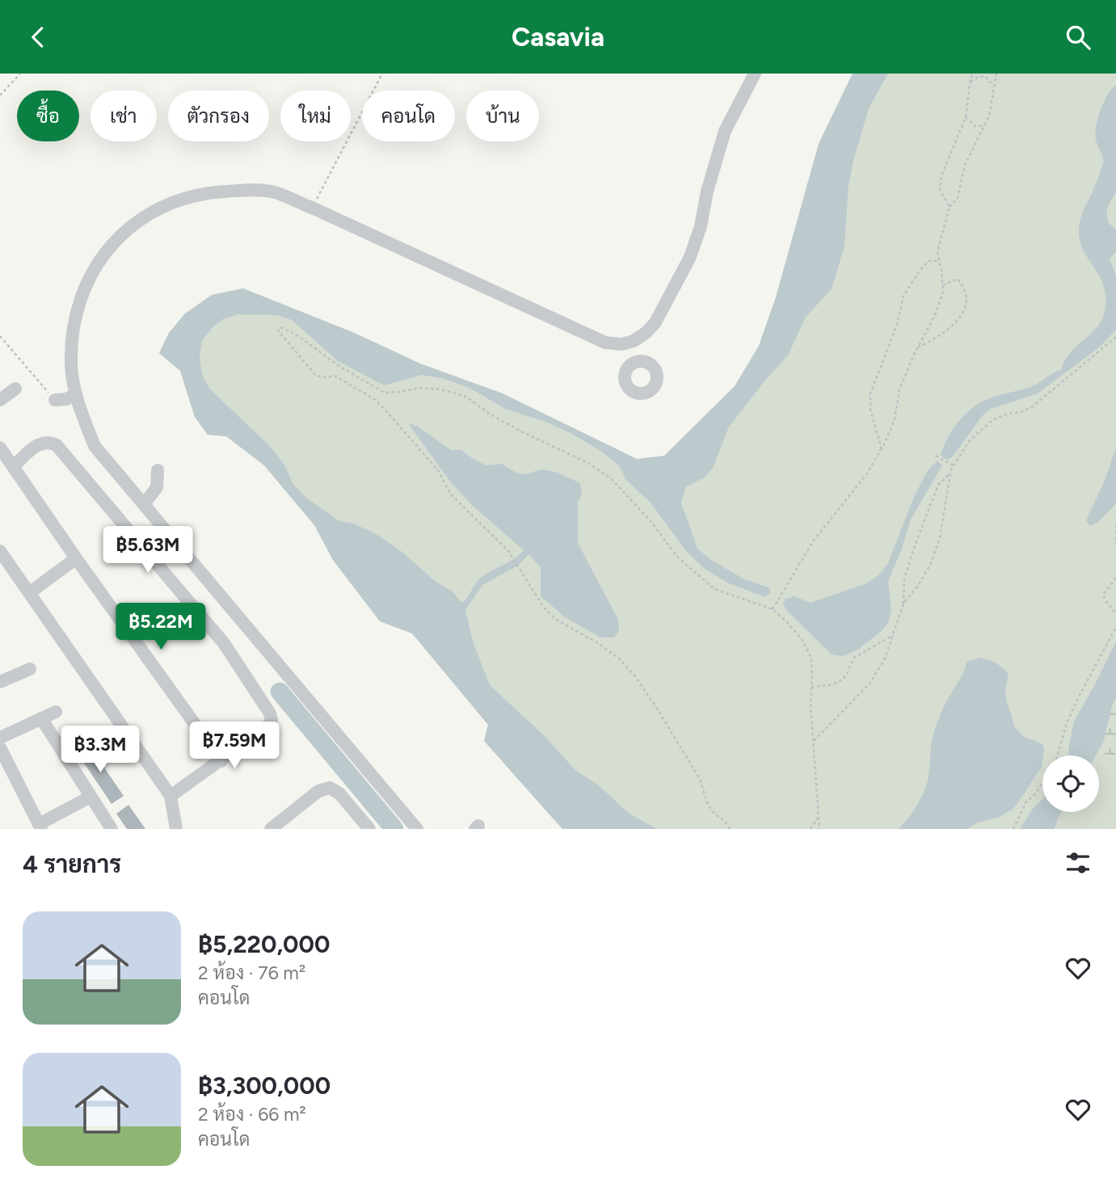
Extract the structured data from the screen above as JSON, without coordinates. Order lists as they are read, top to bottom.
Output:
{
  "page": {
    "header": "Casavia",
    "chip": [
      "ซื้อ",
      "เช่า",
      "ตัวกรอง",
      "ใหม่",
      "คอนโด",
      "บ้าน"
    ],
    "price": [
      "฿5.63M",
      "฿5.22M",
      "฿7.59M",
      "฿3.3M"
    ],
    "heading": "4 รายการ",
    "list": [
      {
        "name": "฿5,220,000",
        "note": "2 ห้อง · 76 m² · คอนโด"
      },
      {
        "name": "฿3,300,000",
        "note": "2 ห้อง · 66 m² · คอนโด"
      }
    ]
  }
}
